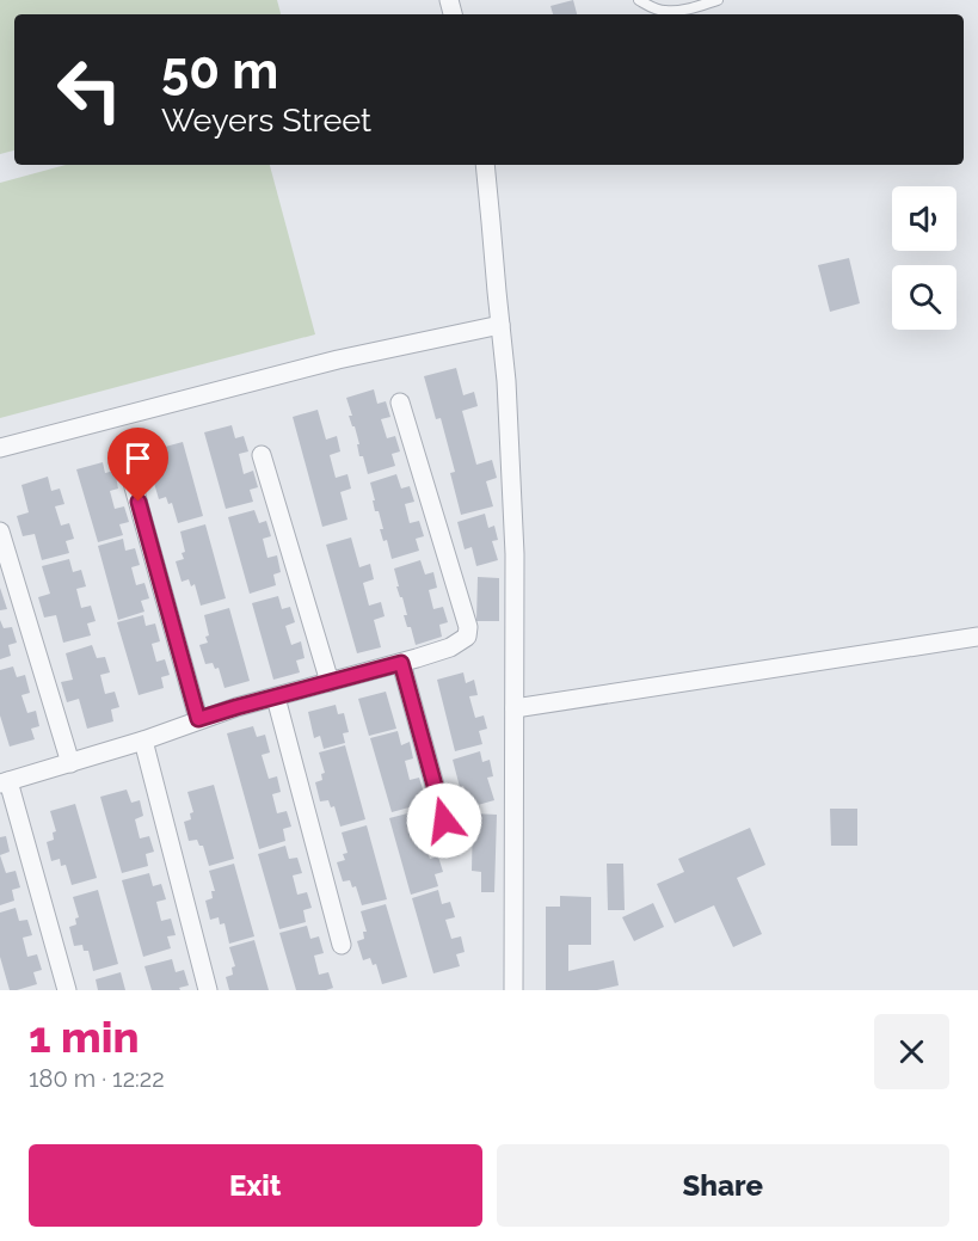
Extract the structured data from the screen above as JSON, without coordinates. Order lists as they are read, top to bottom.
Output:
{
  "page": {
    "turn": ["50 m", "Weyers Street"],
    "heading": ["1 min", "180 m · 12:22"],
    "buttons": ["Exit", "Share"]
  }
}
